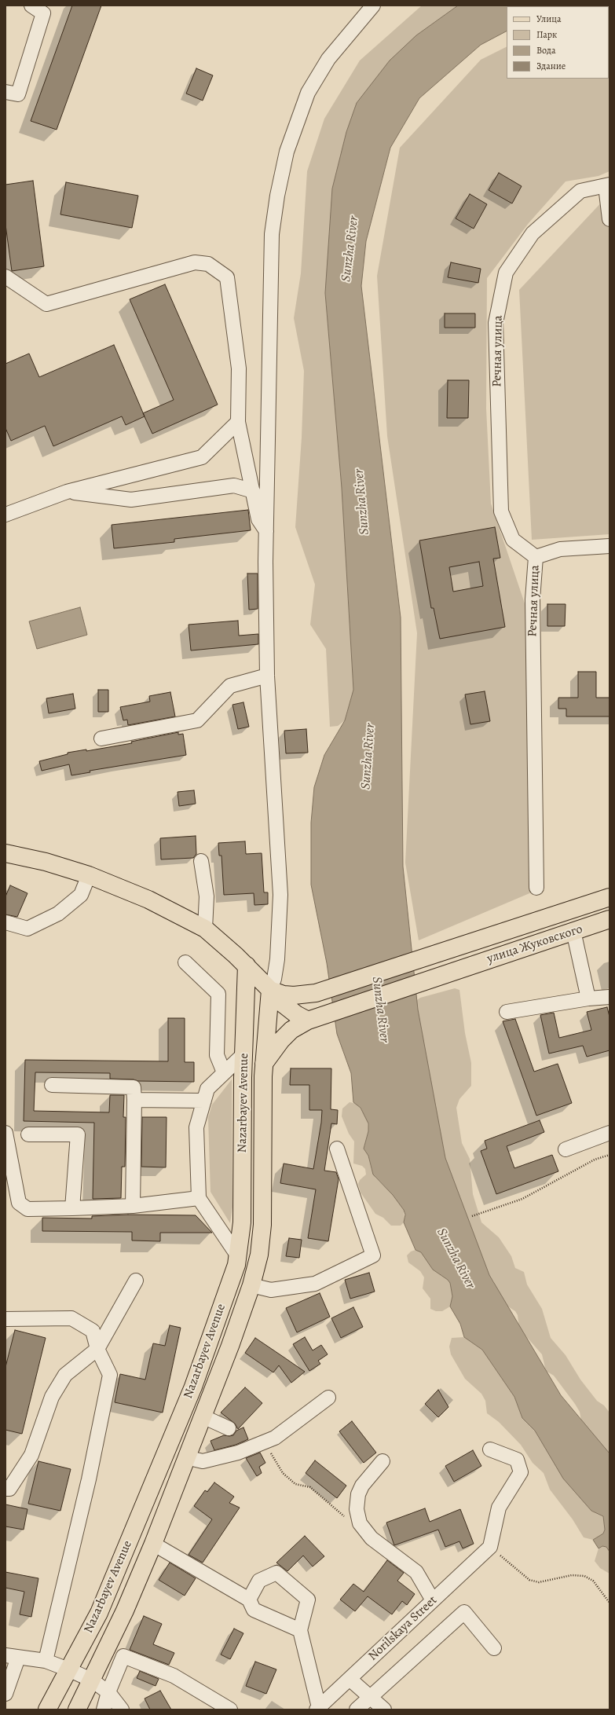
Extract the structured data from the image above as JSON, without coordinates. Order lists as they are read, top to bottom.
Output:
{
  "streets": {
    "main road": ["улица Жуковского", "Nazarbayev Avenue"],
    "street": ["Речная улица", "Norilskaya Street"]
  },
  "crossings": [
    ["улица Жуковского", "Nazarbayev Avenue"]
  ],
  "water": ["Sunzha River"],
  "legend": [
    "Улица",
    "Парк",
    "Вода",
    "Здание"
  ]
}
